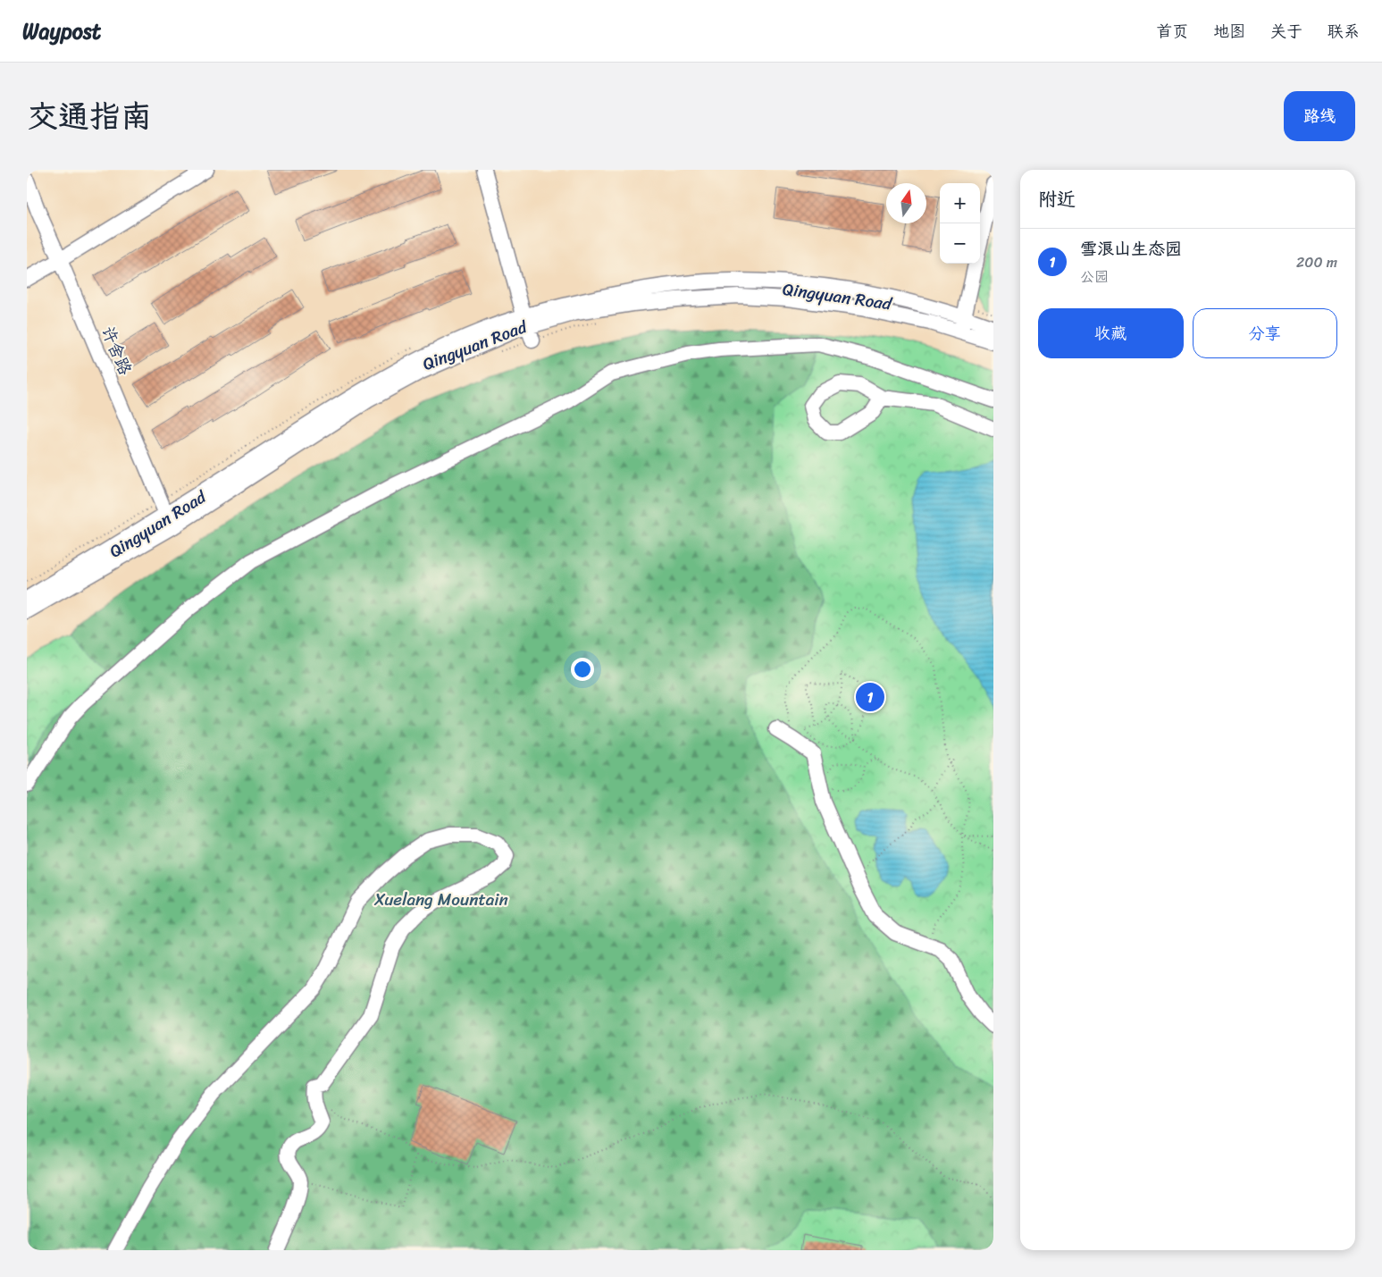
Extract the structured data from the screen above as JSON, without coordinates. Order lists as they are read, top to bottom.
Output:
{
  "streets": {
    "street": ["Qingyuan Road", "许舍路"]
  },
  "crossings": [
    ["Qingyuan Road", "许舍路"]
  ],
  "parks": ["Xuelang Mountain"],
  "north": "top",
  "page": {
    "header": "Waypost",
    "nav": [
      "首页",
      "地图",
      "关于",
      "联系"
    ],
    "title": "交通指南",
    "buttons": [
      "路线",
      ["收藏", "分享"]
    ],
    "heading": "附近",
    "map_buttons": ["+", "−"],
    "list": [
      {
        "mark": "1",
        "name": "雪浪山生态园",
        "note": "公园",
        "value": "200 m"
      }
    ],
    "pins": "1"
  }
}
